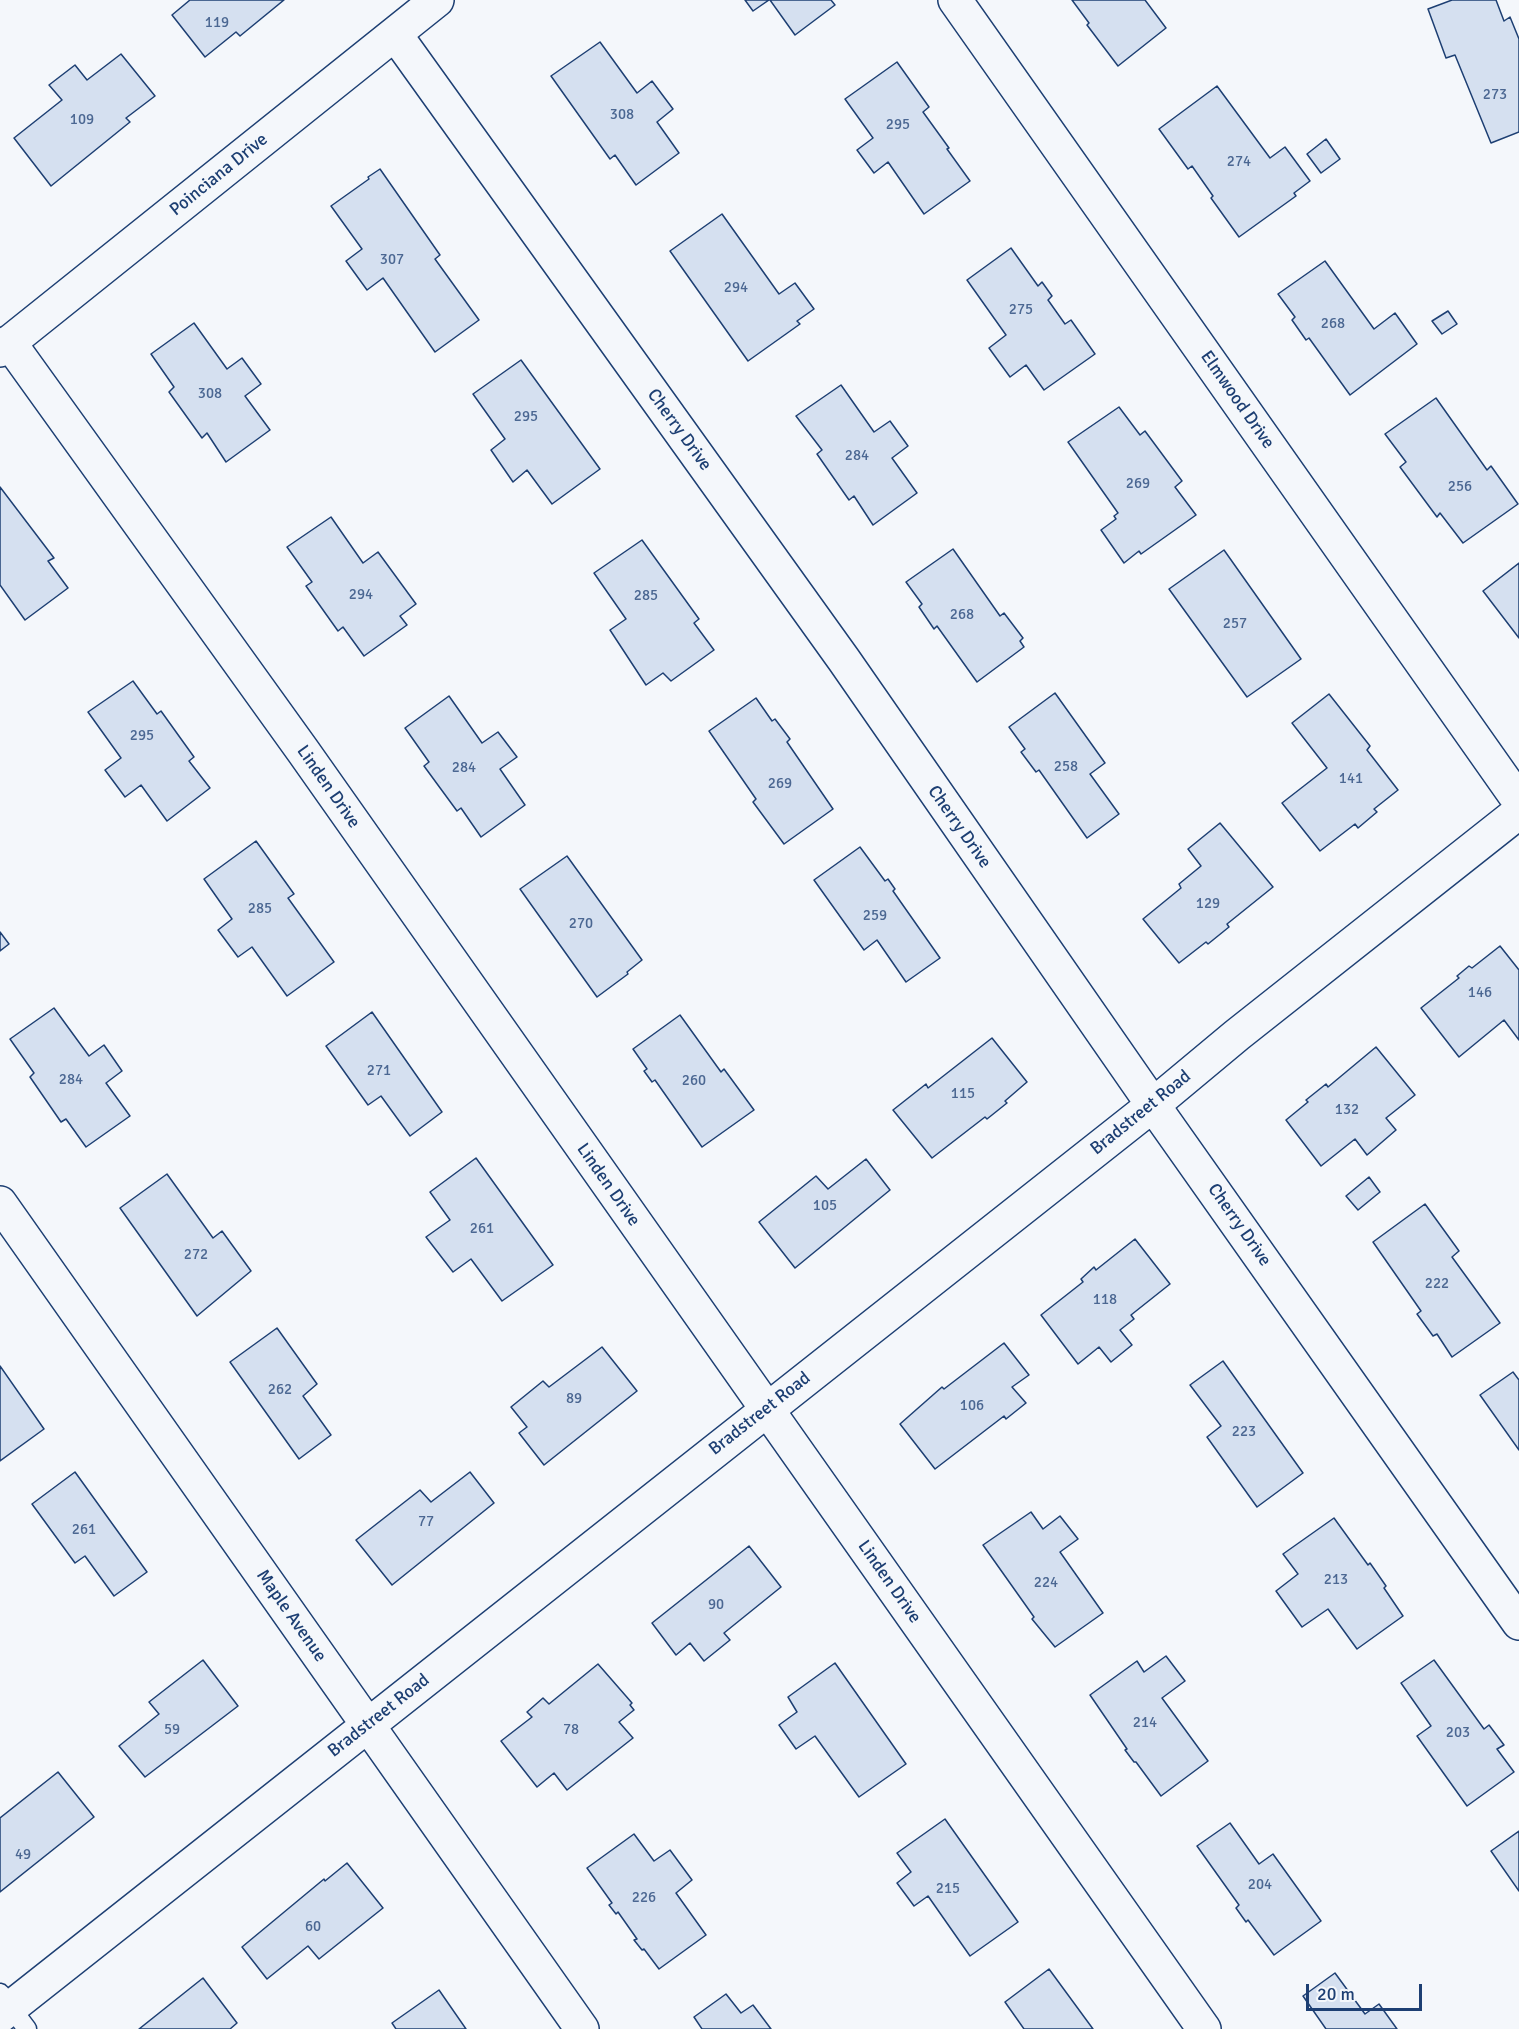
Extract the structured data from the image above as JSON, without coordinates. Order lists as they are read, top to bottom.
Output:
{
  "streets": {
    "street": [
      "Poinciana Drive",
      "Elmwood Drive",
      "Cherry Drive",
      "Linden Drive",
      "Bradstreet Road",
      "Maple Avenue"
    ]
  },
  "crossings": [
    ["Poinciana Drive", "Cherry Drive"],
    ["Poinciana Drive", "Linden Drive"],
    ["Cherry Drive", "Bradstreet Road"],
    ["Linden Drive", "Bradstreet Road"],
    ["Bradstreet Road", "Maple Avenue"]
  ],
  "house_numbers": [
    "119",
    "273",
    "308",
    "109",
    "295",
    "274",
    "307",
    "294",
    "275",
    "268",
    "308",
    "295",
    "284",
    "269",
    "256",
    "294",
    "285",
    "268",
    "257",
    "295",
    "258",
    "284",
    "141",
    "269",
    "129",
    "285",
    "259",
    "270",
    "146",
    "271",
    "284",
    "260",
    "115",
    "132",
    "105",
    "261",
    "272",
    "222",
    "118",
    "262",
    "89",
    "106",
    "223",
    "77",
    "261",
    "213",
    "224",
    "90",
    "214",
    "59",
    "78",
    "203",
    "49",
    "204",
    "215",
    "226",
    "60"
  ],
  "scale_bar": "20 m"
}
